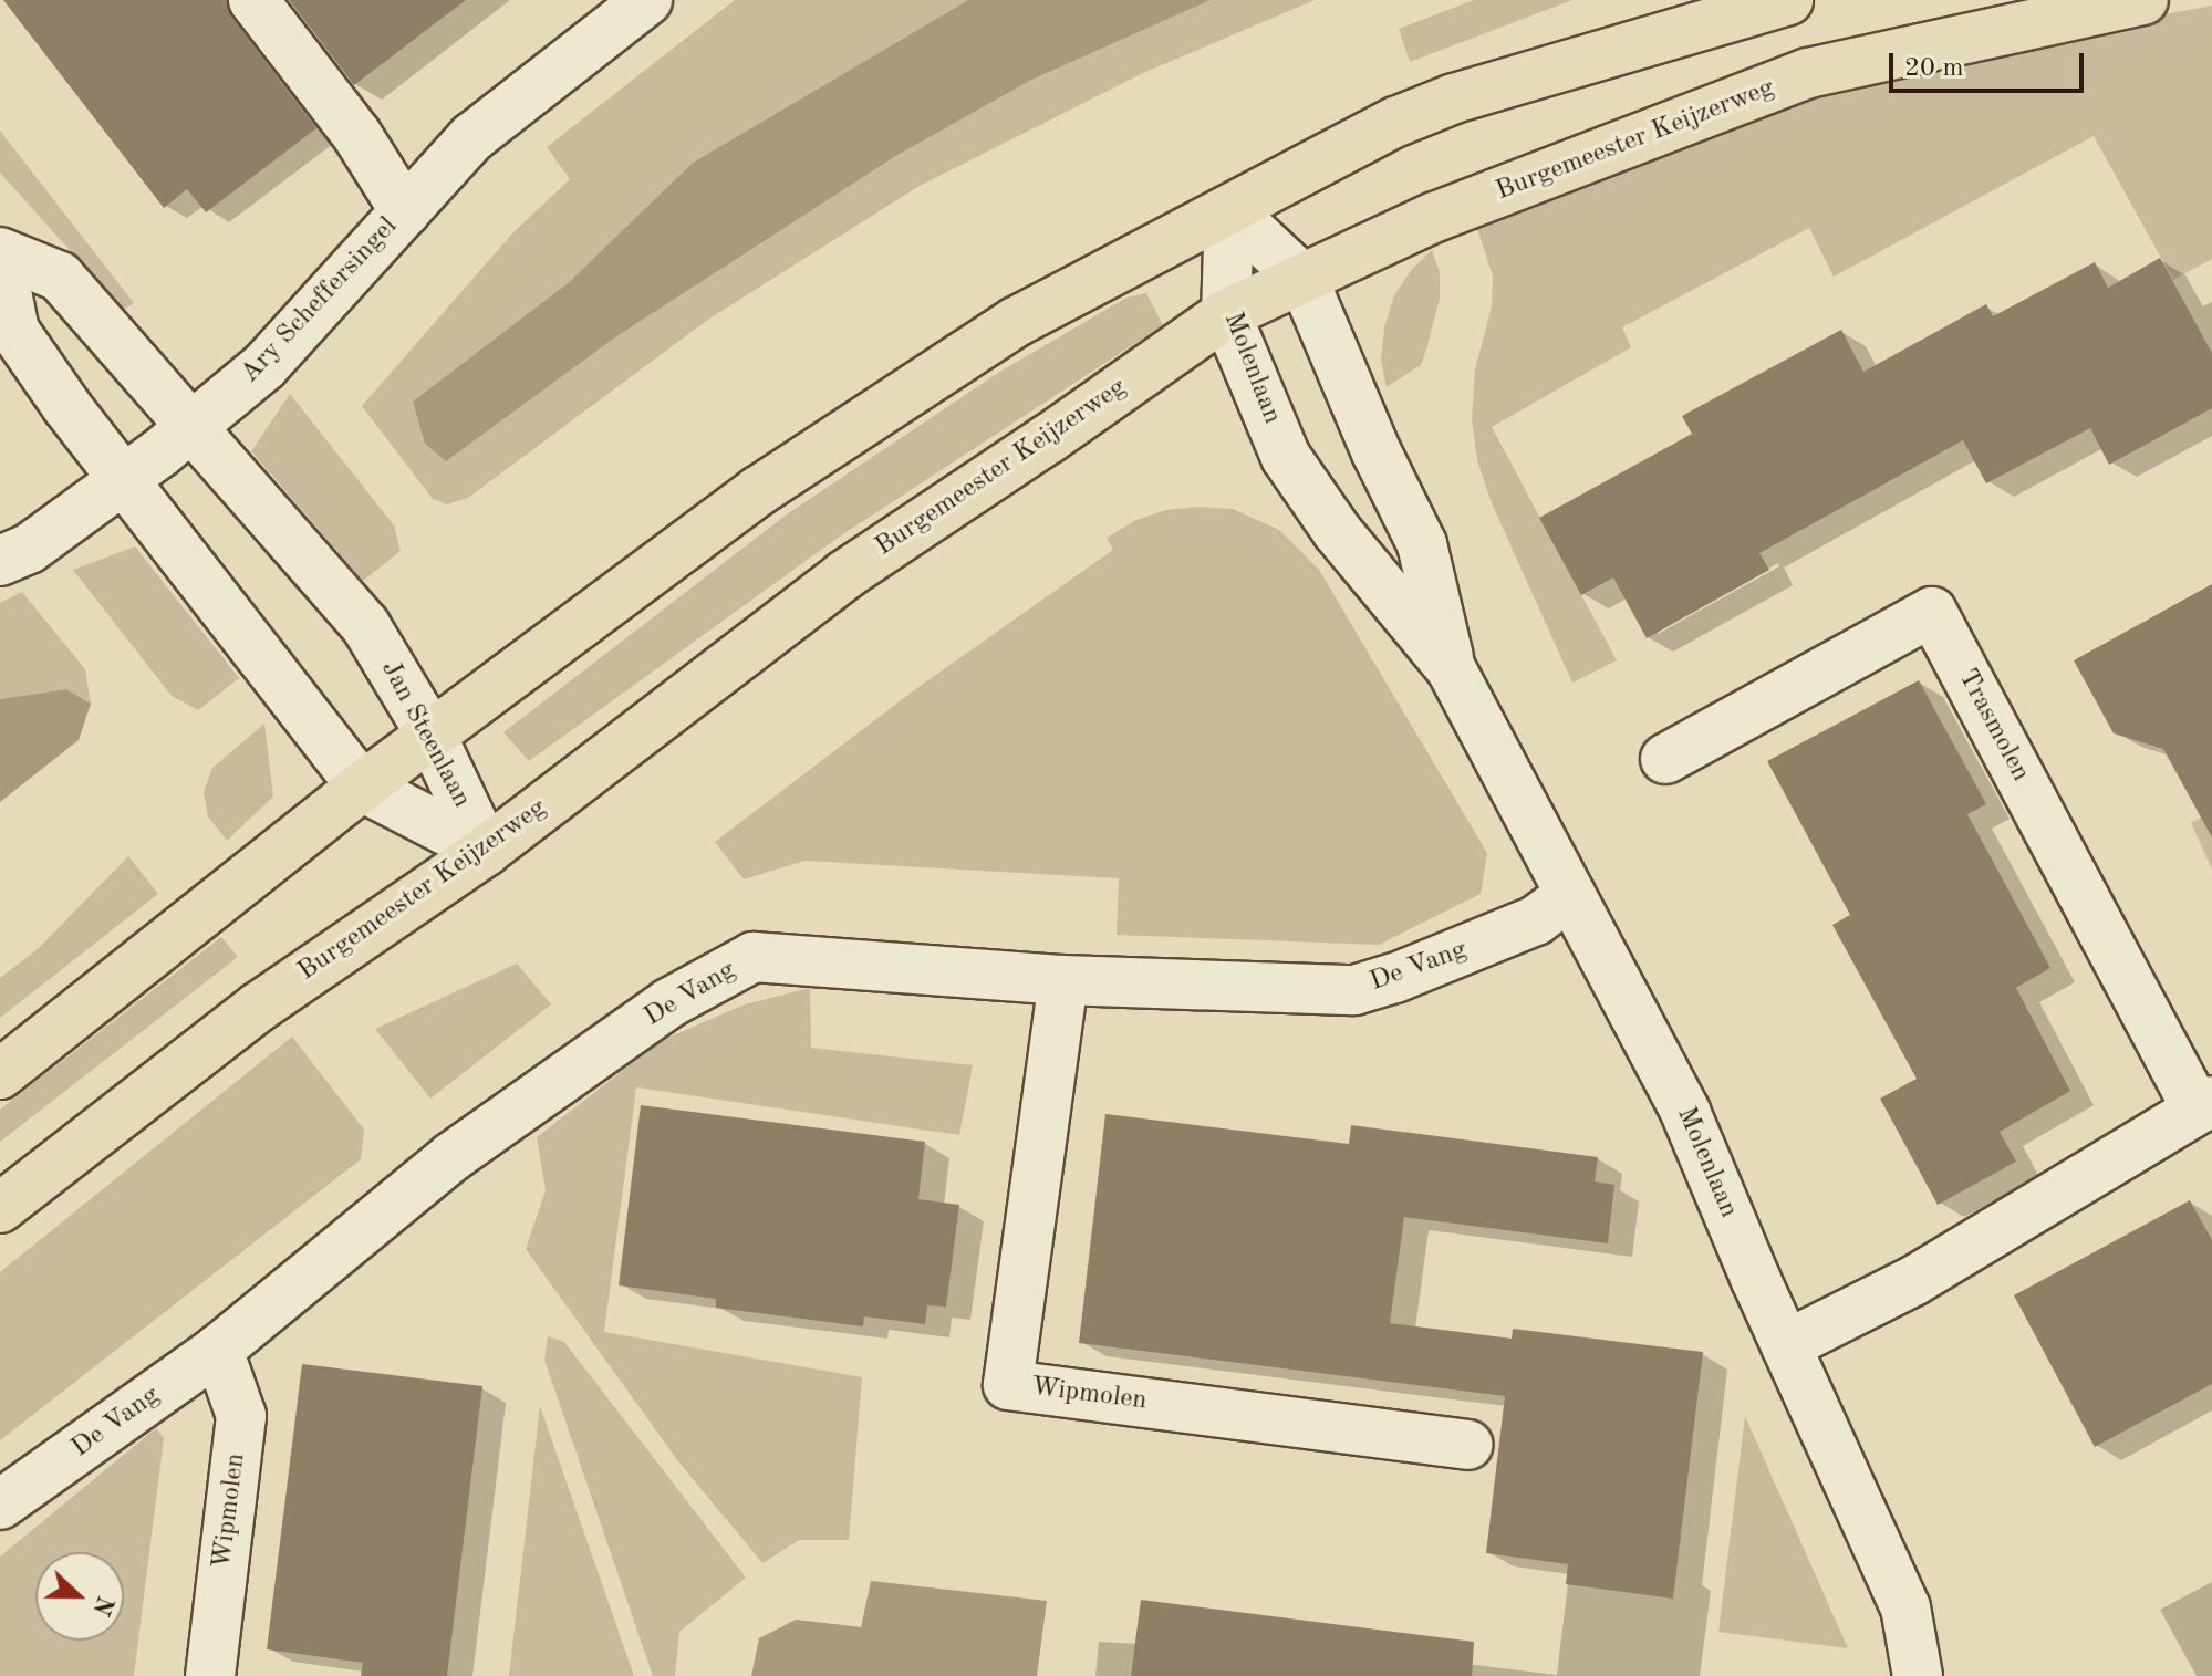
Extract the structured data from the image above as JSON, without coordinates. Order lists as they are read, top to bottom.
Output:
{
  "streets": {
    "main road": ["Burgemeester Keijzerweg"],
    "street": [
      "Ary Scheffersingel",
      "Molenlaan",
      "Trasmolen",
      "Jan Steenlaan",
      "De Vang",
      "Wipmolen"
    ]
  },
  "crossings": [
    ["Burgemeester Keijzerweg", "Molenlaan"],
    ["Burgemeester Keijzerweg", "Jan Steenlaan"],
    ["Ary Scheffersingel", "Jan Steenlaan"],
    ["Molenlaan", "Trasmolen"],
    ["Molenlaan", "De Vang"],
    ["De Vang", "Wipmolen"]
  ],
  "scale_bar": "20 m",
  "north": "right"
}
